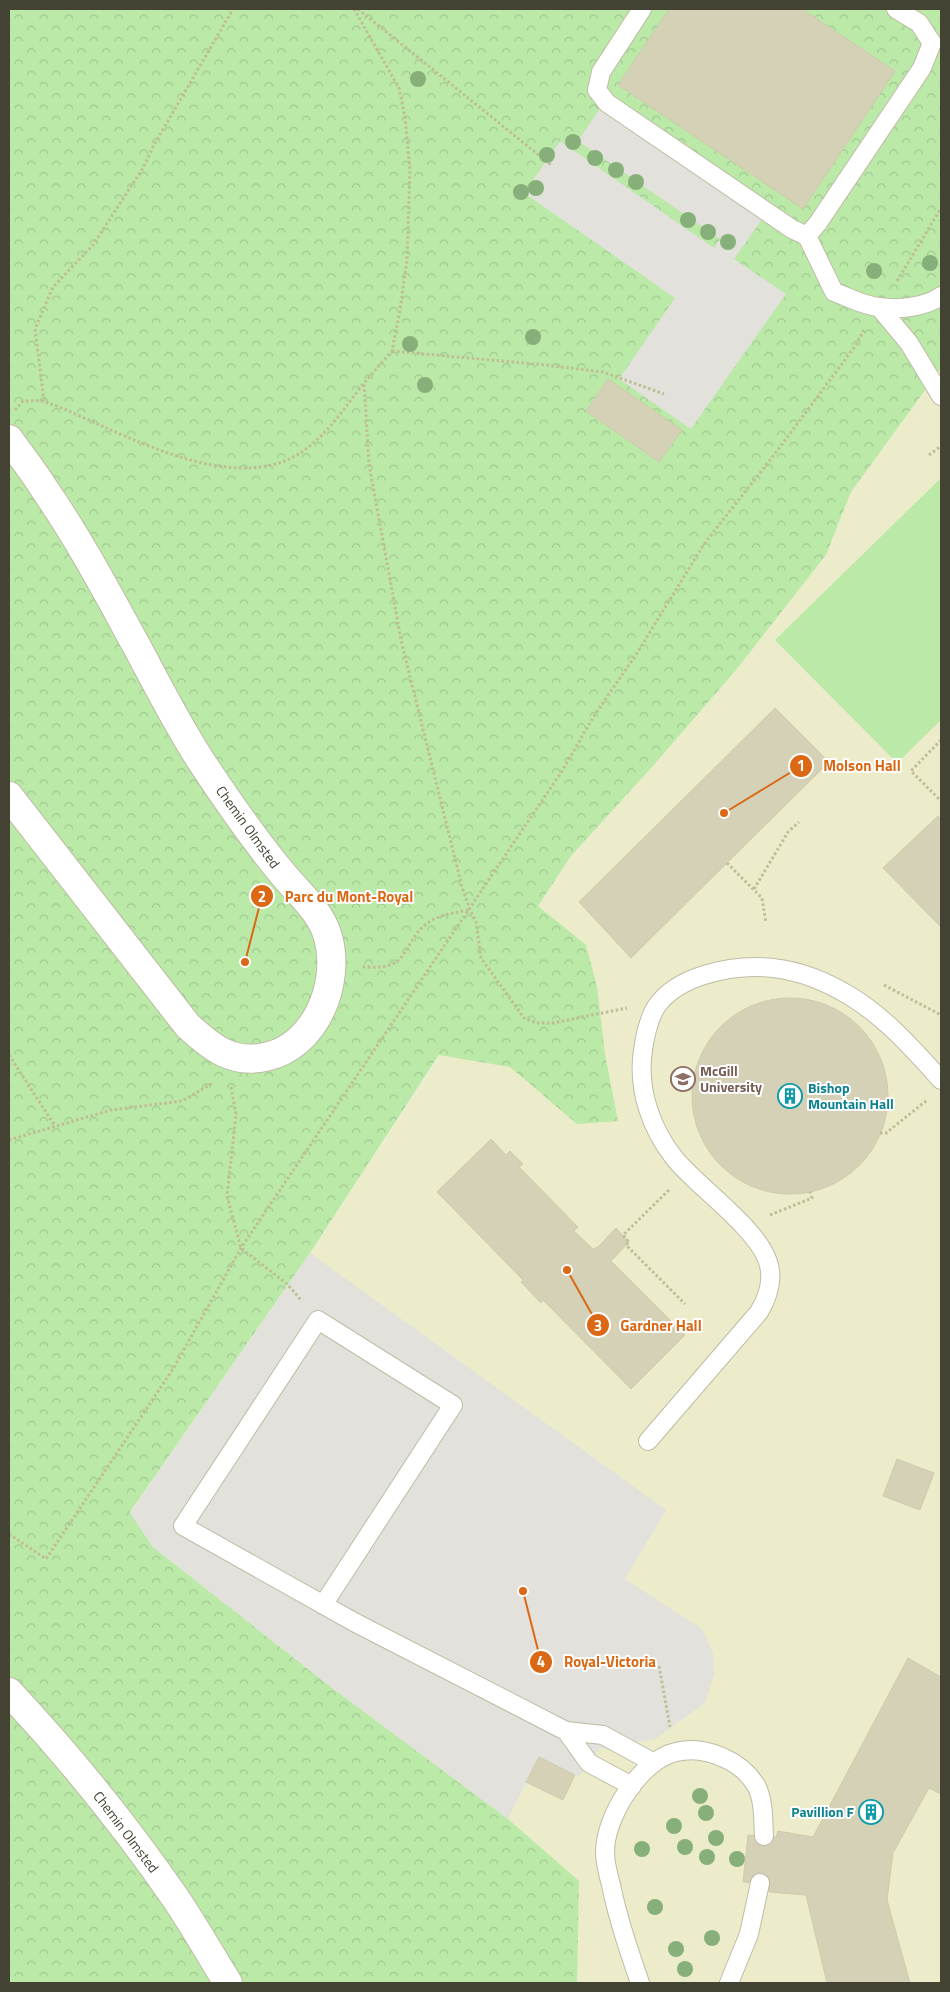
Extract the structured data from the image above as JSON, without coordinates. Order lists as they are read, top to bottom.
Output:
{
  "streets": {
    "street": ["Chemin Olmsted"]
  },
  "places": {
    "other": [
      "Molson Hall",
      "Parc du Mont-Royal",
      "Gardner Hall",
      "Royal-Victoria"
    ],
    "school or university": ["McGill University"],
    "building": ["Bishop Mountain Hall", "Pavillion F"]
  }
}
